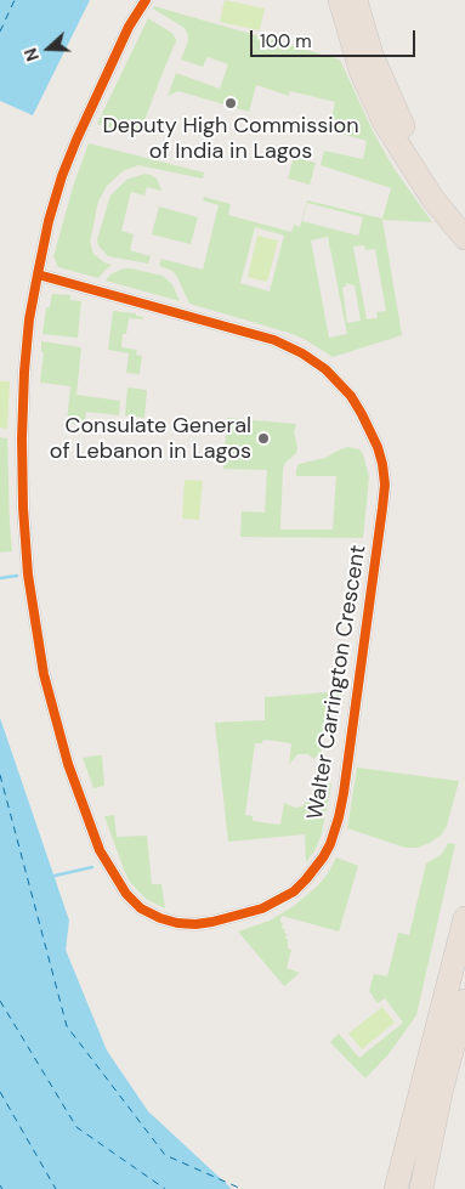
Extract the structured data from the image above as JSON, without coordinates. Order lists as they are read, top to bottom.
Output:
{
  "streets": {
    "street": ["Walter Carrington Crescent"]
  },
  "places": ["Deputy High Commission of India in Lagos", "Consulate General of Lebanon in Lagos"],
  "scale_bar": "100 m",
  "north": "left"
}
